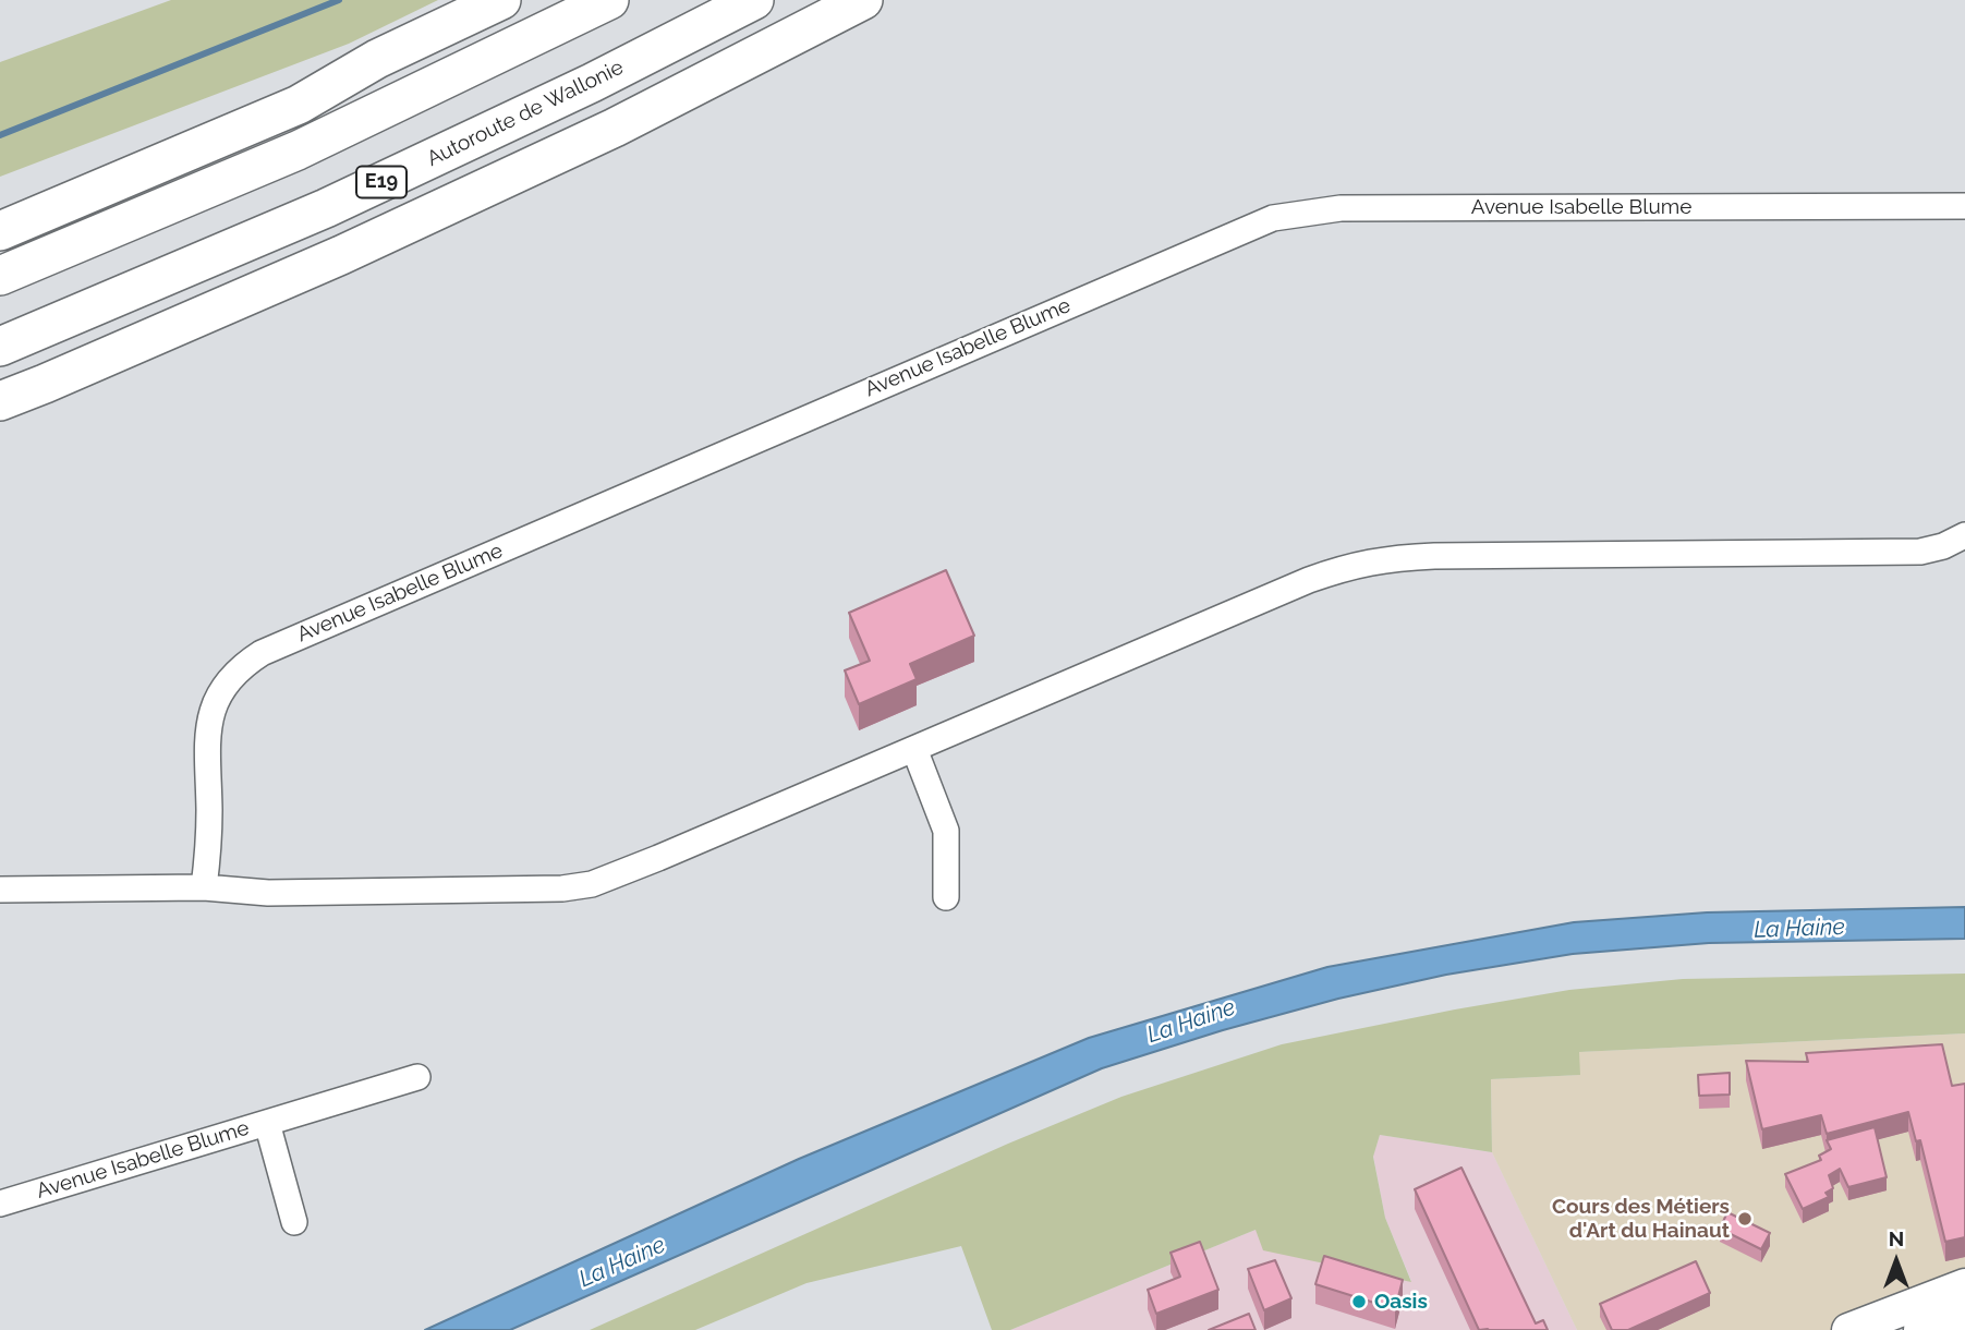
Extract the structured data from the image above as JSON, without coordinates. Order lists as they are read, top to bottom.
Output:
{
  "streets": {
    "highway": ["Autoroute de Wallonie", "E19"],
    "street": ["Avenue Isabelle Blume"]
  },
  "water": ["La Haine"],
  "places": ["Cours des Métiers d'Art du Hainaut", "Oasis"],
  "north": "top"
}
